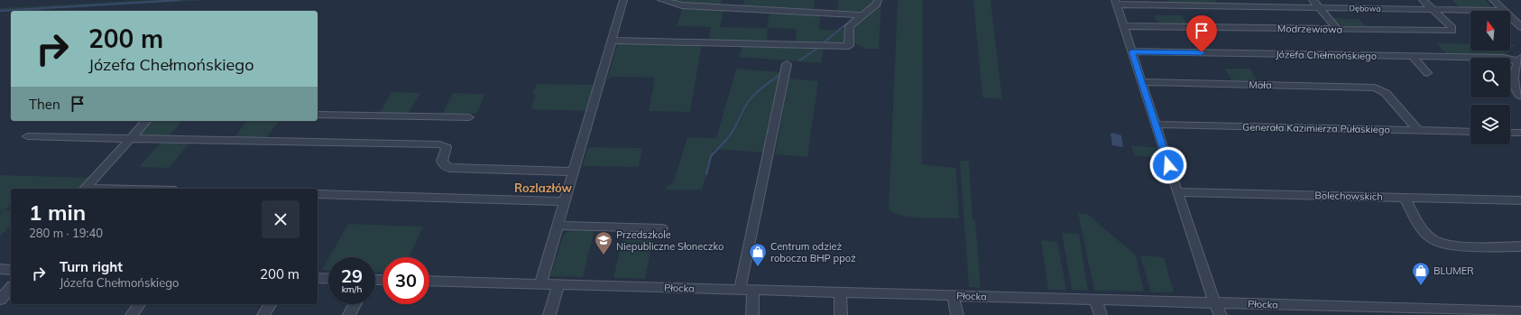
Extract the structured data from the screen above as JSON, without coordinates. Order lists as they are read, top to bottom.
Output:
{
  "streets": {
    "street": [
      "Dębowa",
      "Modrzewiowa",
      "Józefa Chełmońskiego",
      "Mała",
      "Generała Kazimierza Pułaskiego",
      "Bolechowskich",
      "Płocka"
    ]
  },
  "crossings": [
    ["Dębowa", "Modrzewiowa"],
    ["Mała", "Generała Kazimierza Pułaskiego"]
  ],
  "districts": ["Rozlazłów"],
  "places": {
    "school or university": ["Przedszkole Niepubliczne Słoneczko"],
    "shop": ["Centrum odzież robocza BHP ppoż", "BLUMER"]
  },
  "north": "top",
  "page": {
    "turn": ["200 m", "Józefa Chełmońskiego"],
    "then": "Then",
    "heading": ["1 min", "280 m · 19:40"],
    "list": [
      {
        "name": "Turn right",
        "note": "Józefa Chełmońskiego",
        "value": "200 m"
      }
    ],
    "speed": "29 km/h",
    "limit": "30"
  }
}
